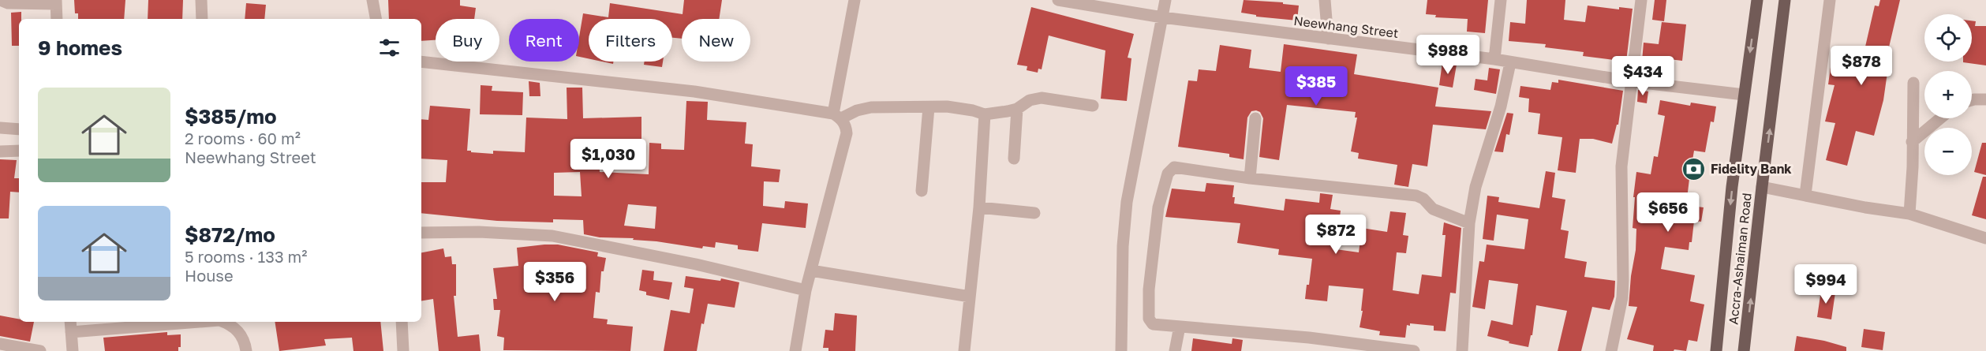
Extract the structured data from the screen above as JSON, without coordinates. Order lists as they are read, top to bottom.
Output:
{
  "streets": {
    "main road": ["Accra-Ashaiman Road"],
    "street": ["Neewhang Street"]
  },
  "crossings": [
    ["Neewhang Street", "Accra-Ashaiman Road"]
  ],
  "places": {
    "bank": ["Fidelity Bank"]
  },
  "page": {
    "map_buttons": ["+", "−"],
    "chip": [
      "Buy",
      "Rent",
      "Filters",
      "New"
    ],
    "heading": "9 homes",
    "price": [
      "$988",
      "$878",
      "$434",
      "$385",
      "$1,030",
      "$656",
      "$872",
      "$356",
      "$994"
    ],
    "list": [
      {
        "name": "$385/mo",
        "note": "2 rooms · 60 m² · Neewhang Street"
      },
      {
        "name": "$872/mo",
        "note": "5 rooms · 133 m² · House"
      }
    ]
  }
}
